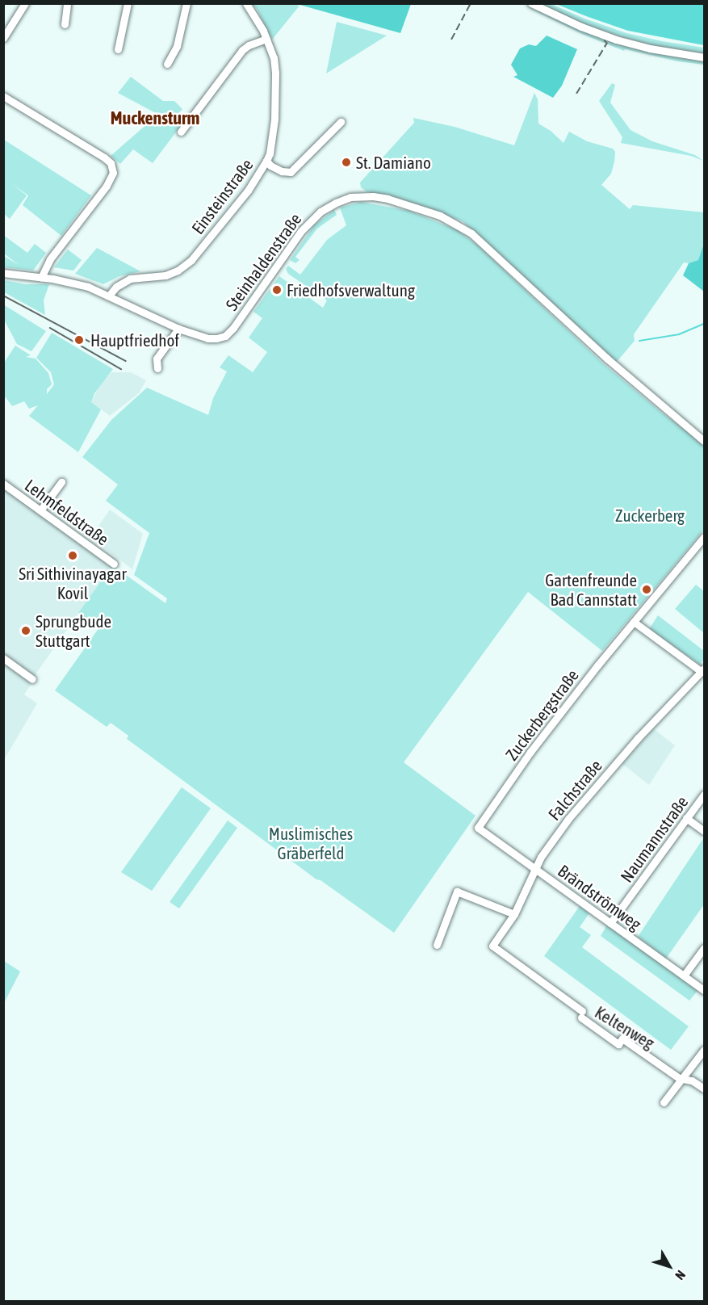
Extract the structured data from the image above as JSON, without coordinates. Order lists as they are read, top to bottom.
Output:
{
  "streets": {
    "street": [
      "Einsteinstraße",
      "Steinhaldenstraße",
      "Lehmfeldstraße",
      "Zuckerbergstraße",
      "Falchstraße",
      "Naumannstraße",
      "Brändströmweg",
      "Keltenweg"
    ]
  },
  "crossings": [
    ["Einsteinstraße", "Steinhaldenstraße"],
    ["Zuckerbergstraße", "Brändströmweg"],
    ["Falchstraße", "Brändströmweg"],
    ["Falchstraße", "Keltenweg"],
    ["Naumannstraße", "Brändströmweg"]
  ],
  "districts": ["Muckensturm"],
  "parks": ["Zuckerberg", "Muslimisches Gräberfeld"],
  "places": [
    "St. Damiano",
    "Friedhofsverwaltung",
    "Hauptfriedhof",
    "Sri Sithivinayagar Kovil",
    "Gartenfreunde Bad Cannstatt",
    "Sprungbude Stuttgart"
  ],
  "north": "bottom right"
}
